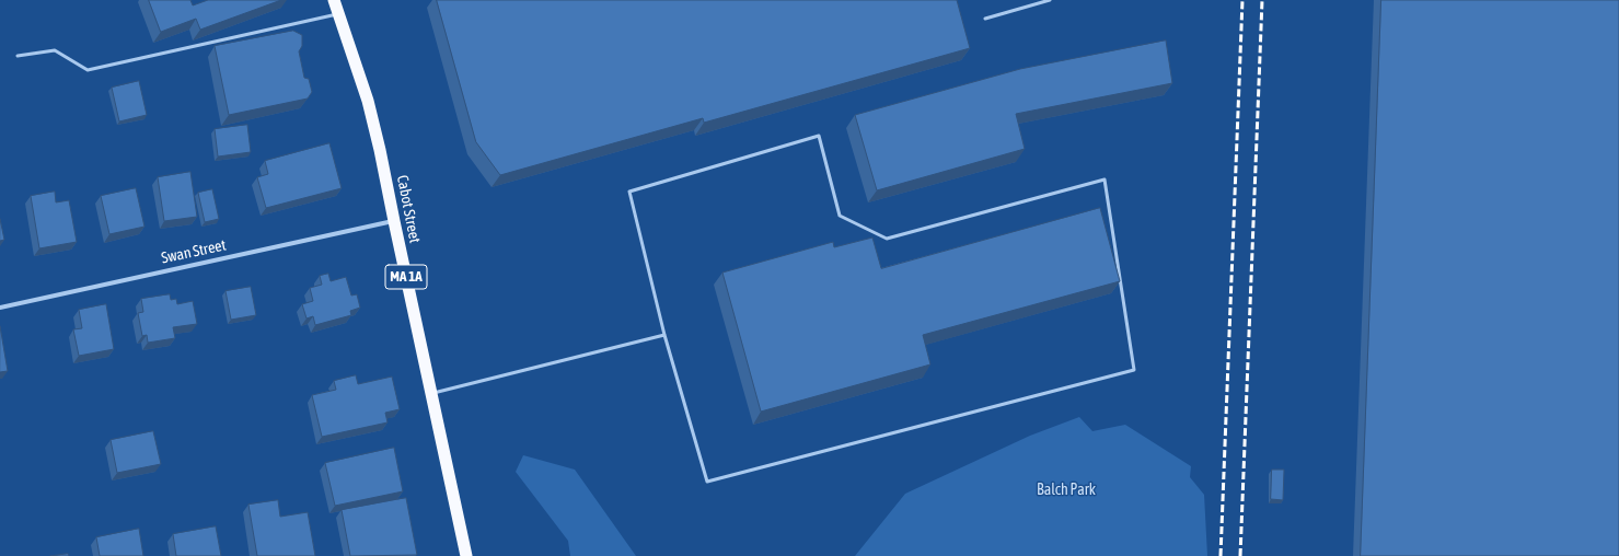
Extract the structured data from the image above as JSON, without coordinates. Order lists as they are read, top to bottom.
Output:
{
  "streets": {
    "highway": ["Cabot Street", "MA 1A"],
    "street": ["Swan Street"]
  },
  "crossings": [
    ["Cabot Street", "Swan Street"]
  ],
  "parks": ["Balch Park"]
}
